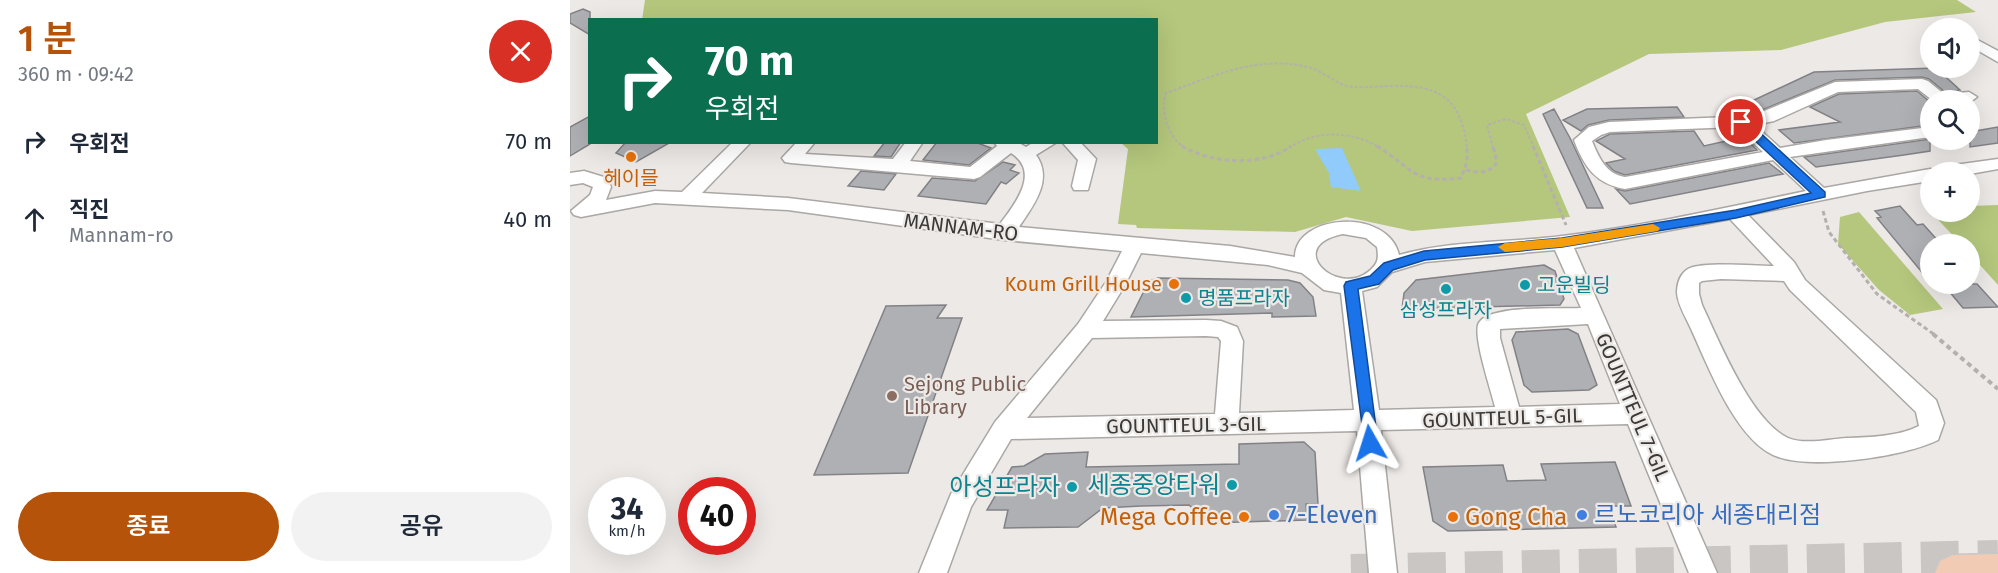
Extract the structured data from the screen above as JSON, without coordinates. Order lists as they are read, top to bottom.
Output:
{
  "streets": {
    "street": [
      "MANNAM-RO",
      "GOUNTTEUL 7-GIL",
      "GOUNTTEUL 5-GIL",
      "GOUNTTEUL 3-GIL"
    ]
  },
  "crossings": [
    ["GOUNTTEUL 7-GIL", "GOUNTTEUL 5-GIL"],
    ["GOUNTTEUL 5-GIL", "GOUNTTEUL 3-GIL"]
  ],
  "places": [
    "헤이믈",
    "Koum Grill House",
    "고운빌딩",
    "삼성프라자",
    "명품프라자",
    "Sejong Public Library",
    "세종중앙타워",
    "아성프라자",
    "7-Eleven",
    "르노코리아 세종대리점",
    "Mega Coffee",
    "Gong Cha"
  ],
  "page": {
    "heading": ["1 분", "360 m · 09:42"],
    "map_buttons": ["+", "−"],
    "turn": ["70 m", "우회전"],
    "list": [
      {
        "name": "우회전",
        "value": "70 m"
      },
      {
        "name": "직진",
        "note": "Mannam-ro",
        "value": "40 m"
      }
    ],
    "speed": "34 km/h",
    "limit": "40",
    "buttons": ["종료", "공유"]
  }
}
